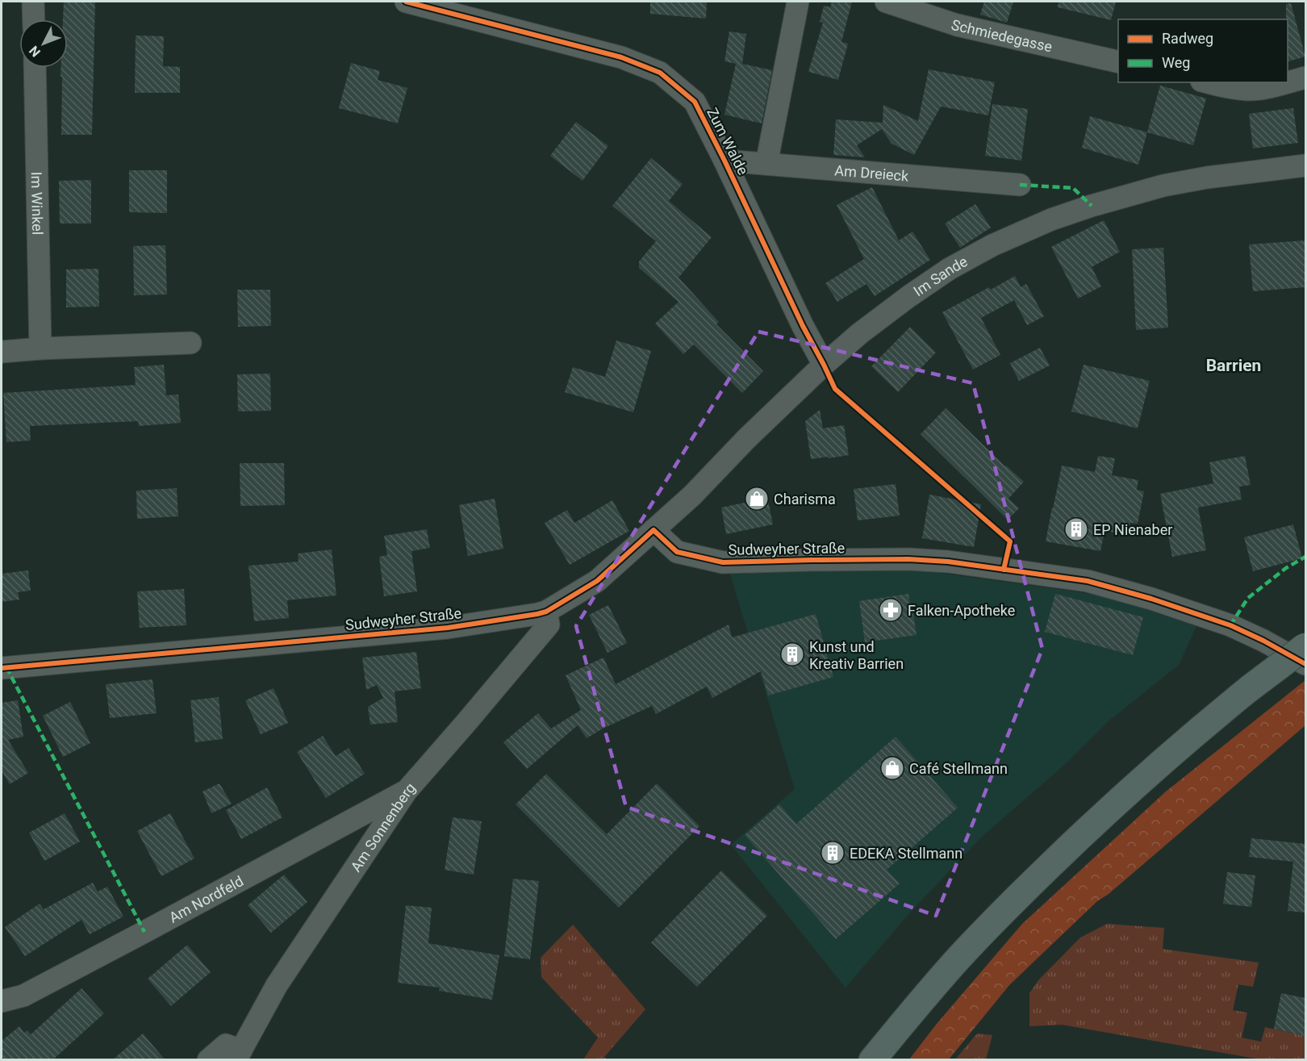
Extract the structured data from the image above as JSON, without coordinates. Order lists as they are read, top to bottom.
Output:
{
  "streets": {
    "street": [
      "Schmiedegasse",
      "Zum Walde",
      "Am Dreieck",
      "Im Winkel",
      "Im Sande",
      "Sudweyher Straße",
      "Am Sonnenberg",
      "Am Nordfeld"
    ]
  },
  "crossings": [
    ["Zum Walde", "Am Dreieck"],
    ["Zum Walde", "Im Sande"],
    ["Im Sande", "Sudweyher Straße"],
    ["Sudweyher Straße", "Am Sonnenberg"],
    ["Am Sonnenberg", "Am Nordfeld"]
  ],
  "districts": ["Barrien"],
  "places": {
    "shop": ["Charisma", "Café Stellmann"],
    "building": ["EP Nienaber", "Kunst und Kreativ Barrien", "EDEKA Stellmann"],
    "pharmacy": ["Falken-Apotheke"]
  },
  "legend": ["Radweg", "Weg"],
  "north": "bottom left"
}
